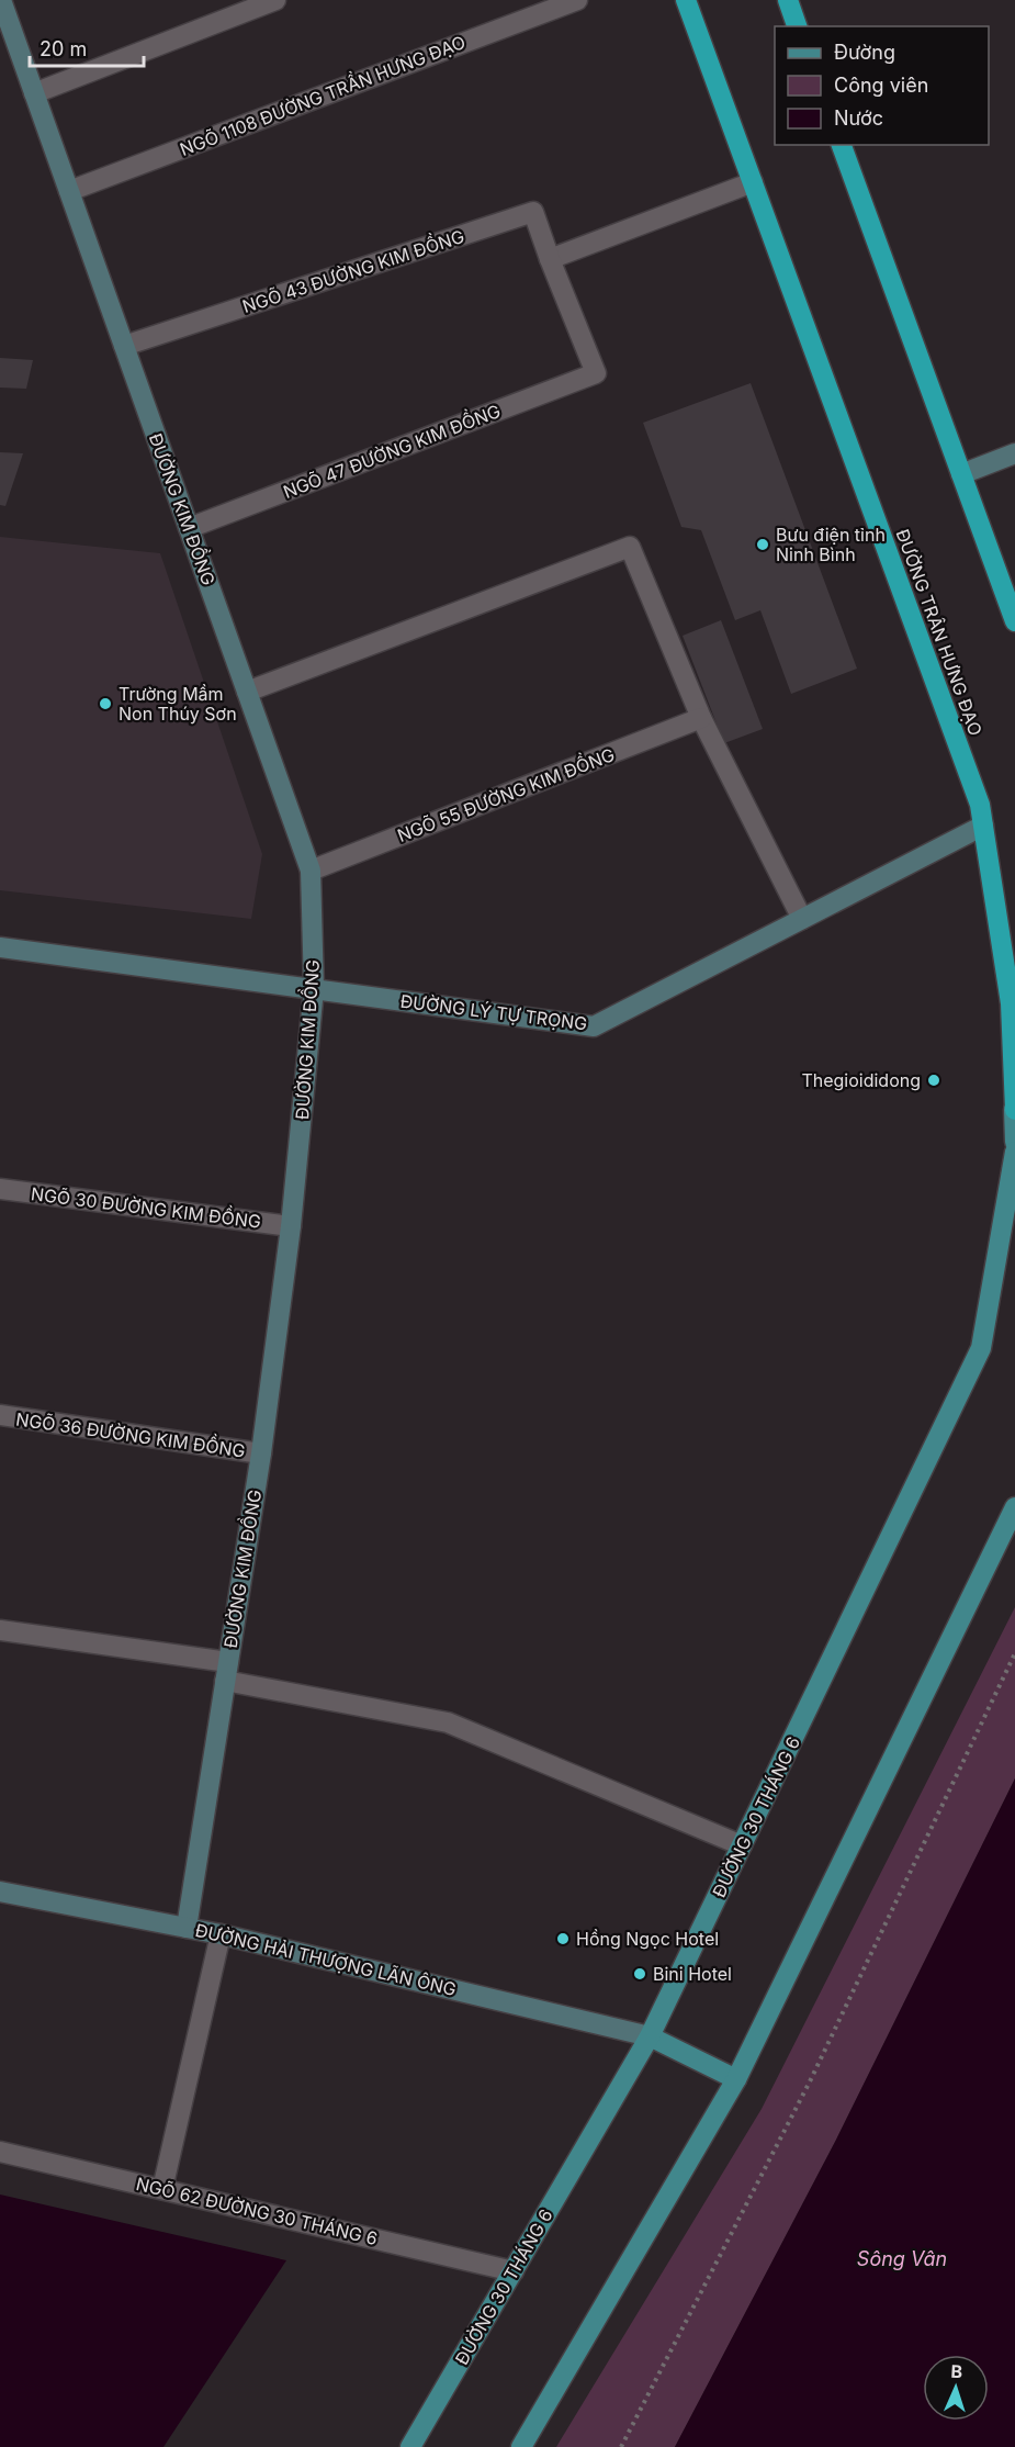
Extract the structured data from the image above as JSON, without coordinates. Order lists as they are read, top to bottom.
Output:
{
  "streets": {
    "highway": ["ĐƯỜNG TRÂN HƯNG ĐẠO"],
    "main road": ["ĐƯỜNG 30 THÁNG 6"],
    "street": [
      "NGÕ 1108 ĐƯỜNG TRẦN HƯNG ĐẠO",
      "NGÕ 43 ĐƯỜNG KIM ĐỒNG",
      "NGÕ 47 ĐƯỜNG KIM ĐỒNG",
      "ĐƯỜNG KIM ĐỒNG",
      "NGÕ 55 ĐƯỜNG KIM ĐỒNG",
      "ĐƯỜNG LÝ TỰ TRỌNG",
      "NGÕ 30 ĐƯỜNG KIM ĐỒNG",
      "NGÕ 36 ĐƯỜNG KIM ĐỒNG",
      "ĐƯỜNG HẢI THƯỢNG LÃN ÔNG",
      "NGÕ 62 ĐƯỜNG 30 THÁNG 6"
    ]
  },
  "crossings": [
    ["NGÕ 1108 ĐƯỜNG TRẦN HƯNG ĐẠO", "ĐƯỜNG KIM ĐỒNG"],
    ["NGÕ 43 ĐƯỜNG KIM ĐỒNG", "NGÕ 47 ĐƯỜNG KIM ĐỒNG"],
    ["NGÕ 43 ĐƯỜNG KIM ĐỒNG", "ĐƯỜNG KIM ĐỒNG"],
    ["NGÕ 47 ĐƯỜNG KIM ĐỒNG", "ĐƯỜNG KIM ĐỒNG"],
    ["ĐƯỜNG KIM ĐỒNG", "NGÕ 55 ĐƯỜNG KIM ĐỒNG"],
    ["ĐƯỜNG KIM ĐỒNG", "ĐƯỜNG LÝ TỰ TRỌNG"],
    ["ĐƯỜNG KIM ĐỒNG", "NGÕ 30 ĐƯỜNG KIM ĐỒNG"],
    ["ĐƯỜNG KIM ĐỒNG", "NGÕ 36 ĐƯỜNG KIM ĐỒNG"],
    ["ĐƯỜNG KIM ĐỒNG", "ĐƯỜNG HẢI THƯỢNG LÃN ÔNG"],
    ["ĐƯỜNG TRÂN HƯNG ĐẠO", "ĐƯỜNG LÝ TỰ TRỌNG"],
    ["ĐƯỜNG 30 THÁNG 6", "ĐƯỜNG HẢI THƯỢNG LÃN ÔNG"],
    ["ĐƯỜNG 30 THÁNG 6", "NGÕ 62 ĐƯỜNG 30 THÁNG 6"]
  ],
  "water": ["Sông Vân"],
  "places": [
    "Bưu điện tỉnh Ninh Bình",
    "Trường Mầm Non Thúy Sơn",
    "Thegioididong",
    "Hồng Ngọc Hotel",
    "Bini Hotel"
  ],
  "legend": ["Đường", "Công viên", "Nước"],
  "scale_bar": "20 m",
  "north": "top"
}
